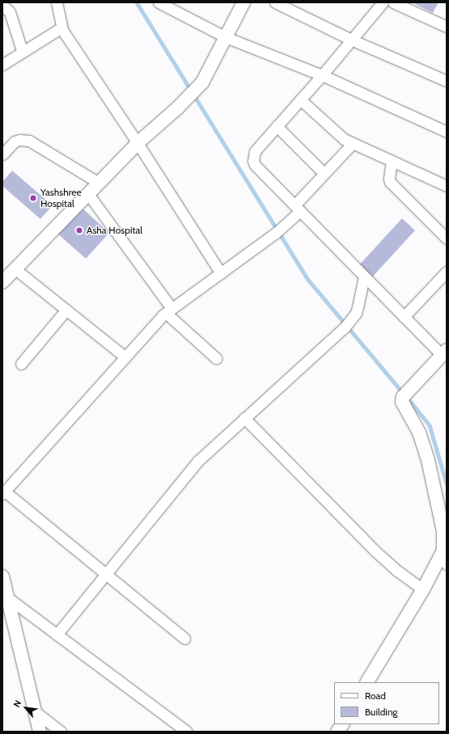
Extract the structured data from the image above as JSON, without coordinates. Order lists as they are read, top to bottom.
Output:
{
  "places": ["Yashshree Hospital", "Asha Hospital"],
  "legend": ["Road", "Building"],
  "north": "top left"
}
